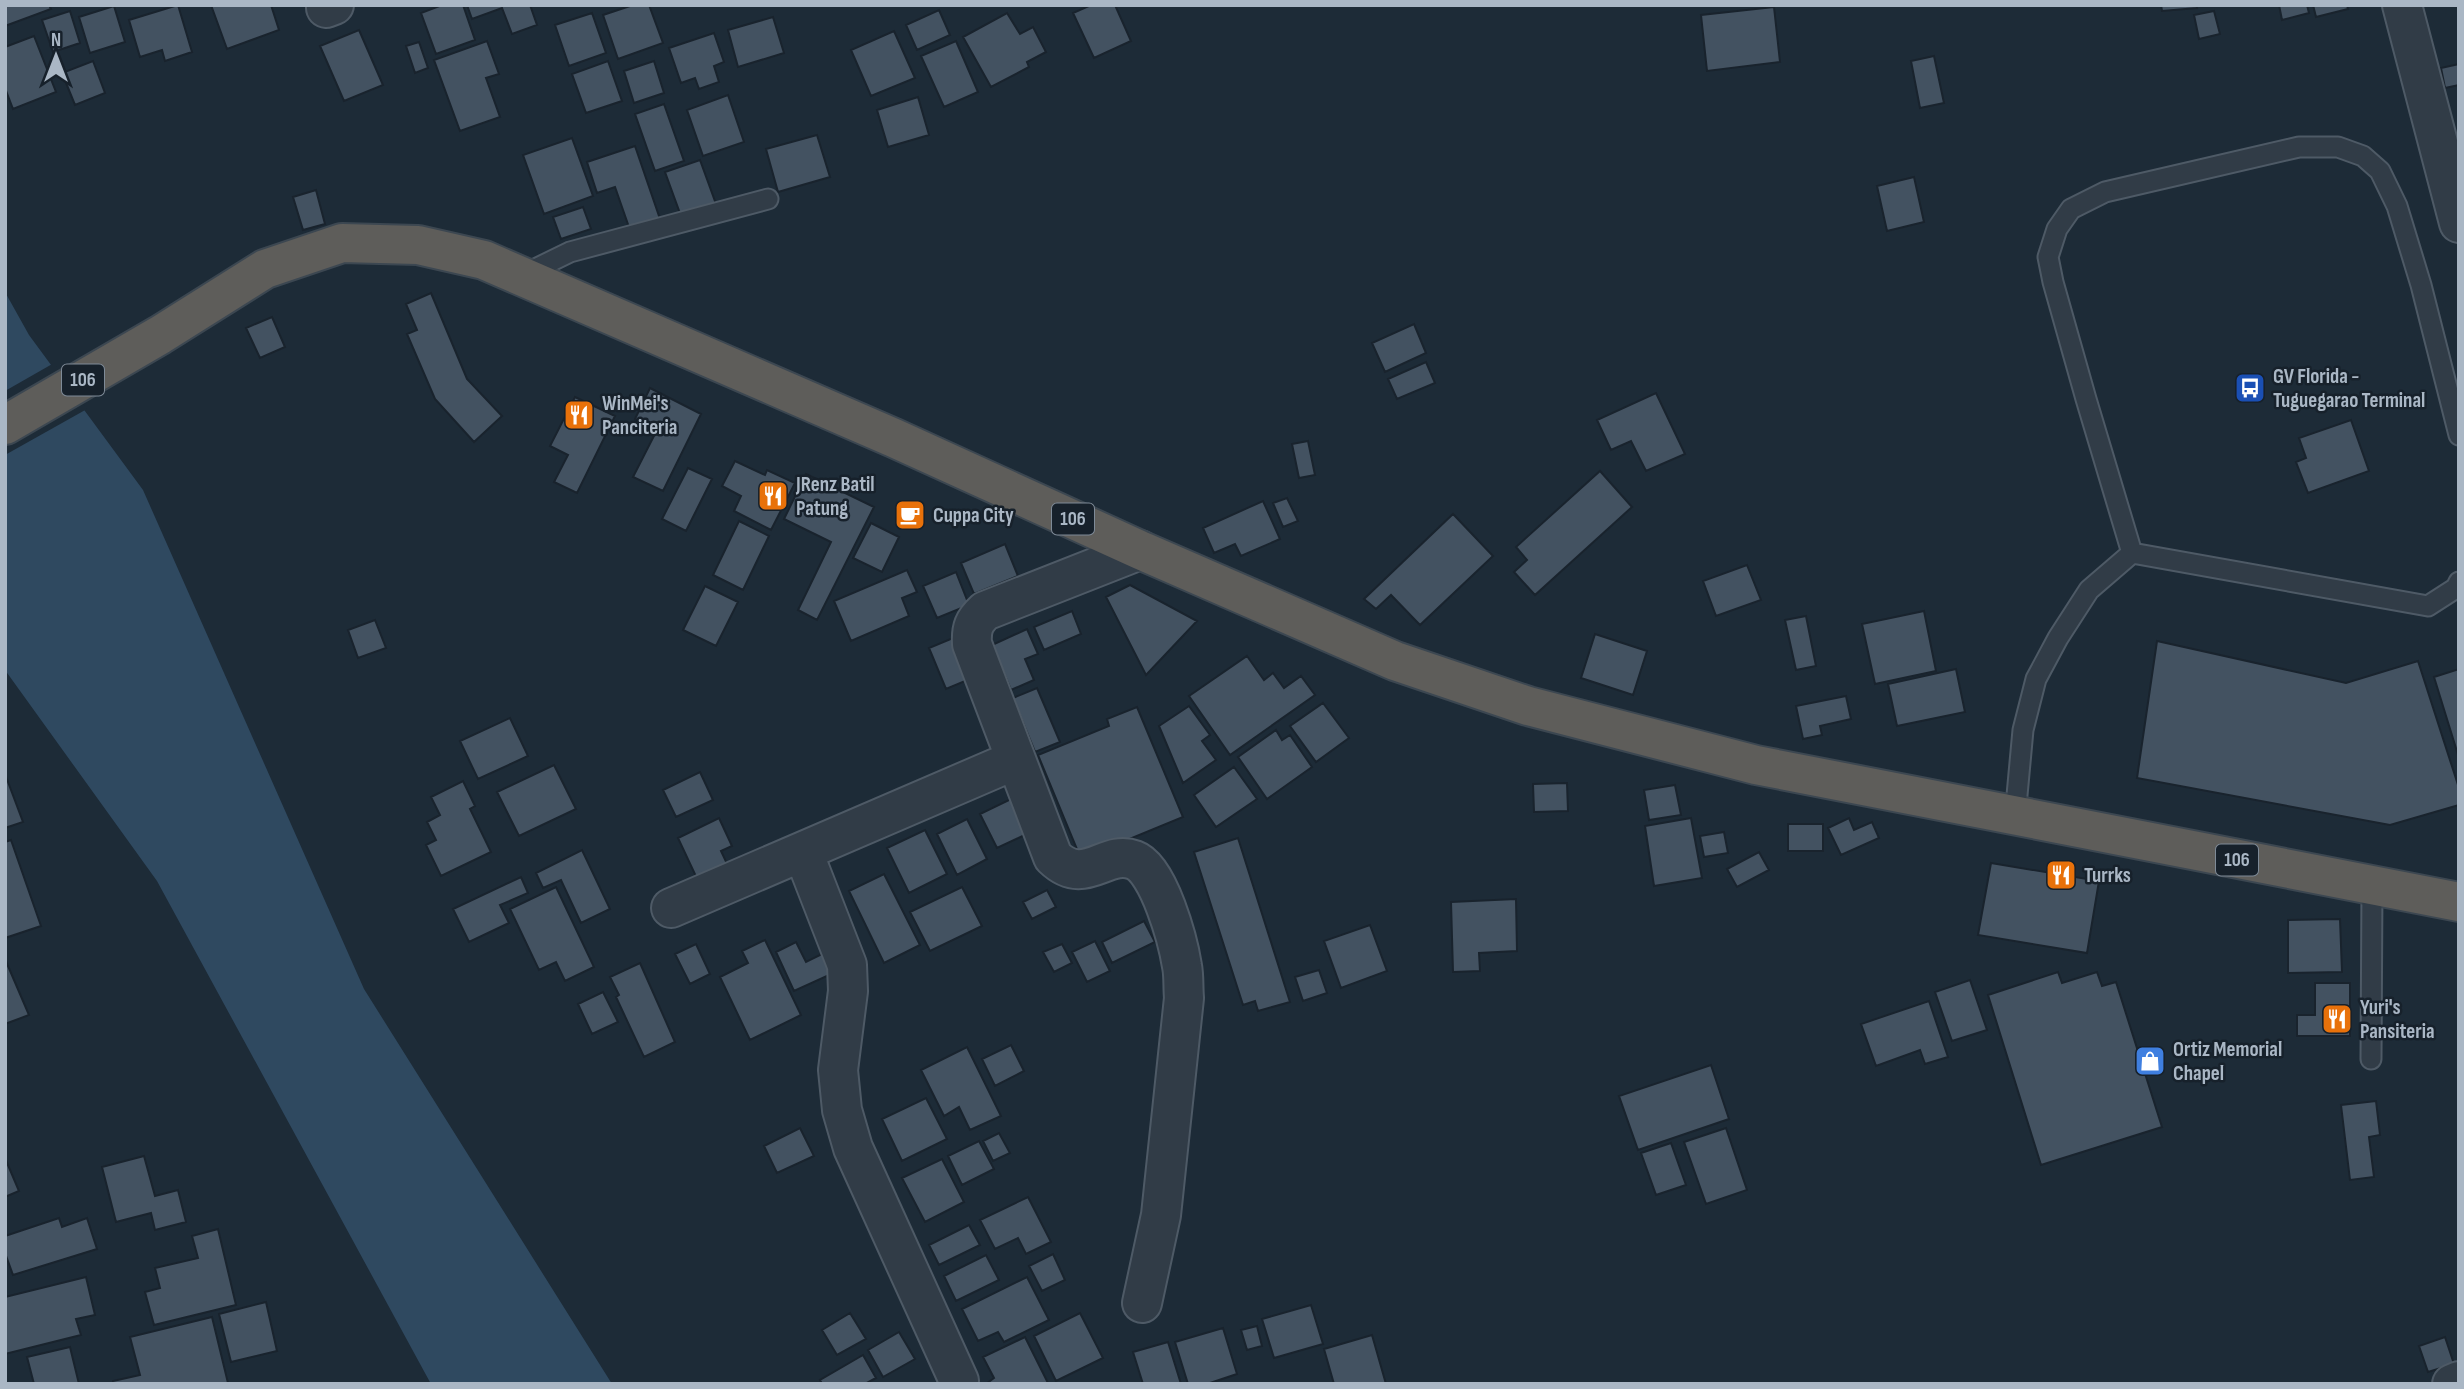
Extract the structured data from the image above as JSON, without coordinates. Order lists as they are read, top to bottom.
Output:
{
  "streets": {
    "highway": ["106"]
  },
  "places": {
    "bus stop": ["GV Florida - Tuguegarao Terminal"],
    "restaurant": [
      "WinMei's Panciteria",
      "JRenz Batil Patung",
      "Turrks",
      "Yuri's Pansiteria"
    ],
    "cafe": ["Cuppa City"],
    "shop": ["Ortiz Memorial Chapel"]
  },
  "north": "top"
}
